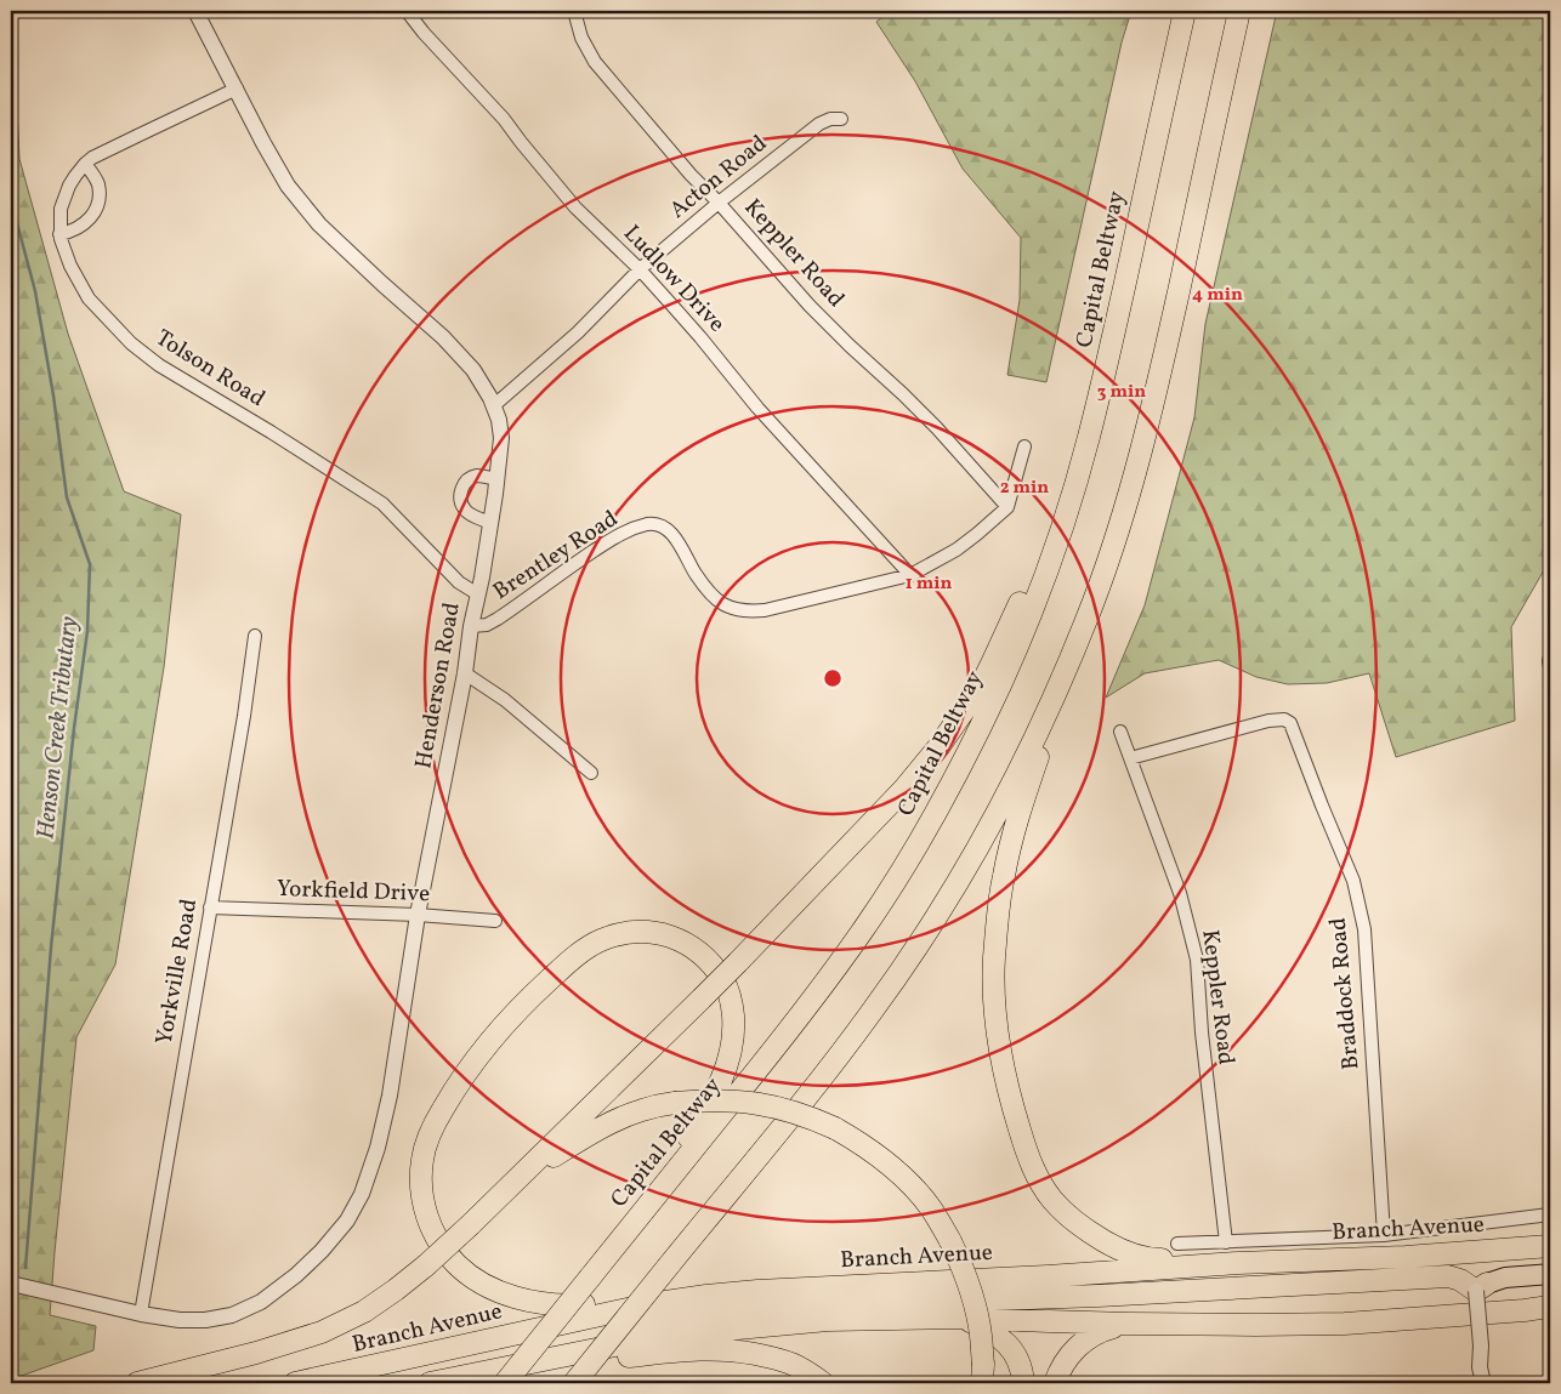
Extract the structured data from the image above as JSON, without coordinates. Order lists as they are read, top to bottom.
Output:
{
  "streets": {
    "highway": ["Capital Beltway", "Branch Avenue"],
    "street": [
      "Acton Road",
      "Keppler Road",
      "Ludlow Drive",
      "Tolson Road",
      "Brentley Road",
      "Henderson Road",
      "Yorkfield Drive",
      "Yorkville Road",
      "Braddock Road"
    ]
  },
  "crossings": [
    ["Acton Road", "Keppler Road"],
    ["Acton Road", "Ludlow Drive"],
    ["Acton Road", "Henderson Road"],
    ["Keppler Road", "Brentley Road"],
    ["Keppler Road", "Braddock Road"],
    ["Ludlow Drive", "Brentley Road"],
    ["Tolson Road", "Henderson Road"],
    ["Brentley Road", "Henderson Road"],
    ["Henderson Road", "Yorkfield Drive"],
    ["Henderson Road", "Yorkville Road"],
    ["Yorkfield Drive", "Yorkville Road"]
  ],
  "water": ["Henson Creek Tributary"],
  "rings": [
    "4 min",
    "3 min",
    "2 min",
    "1 min"
  ]
}
